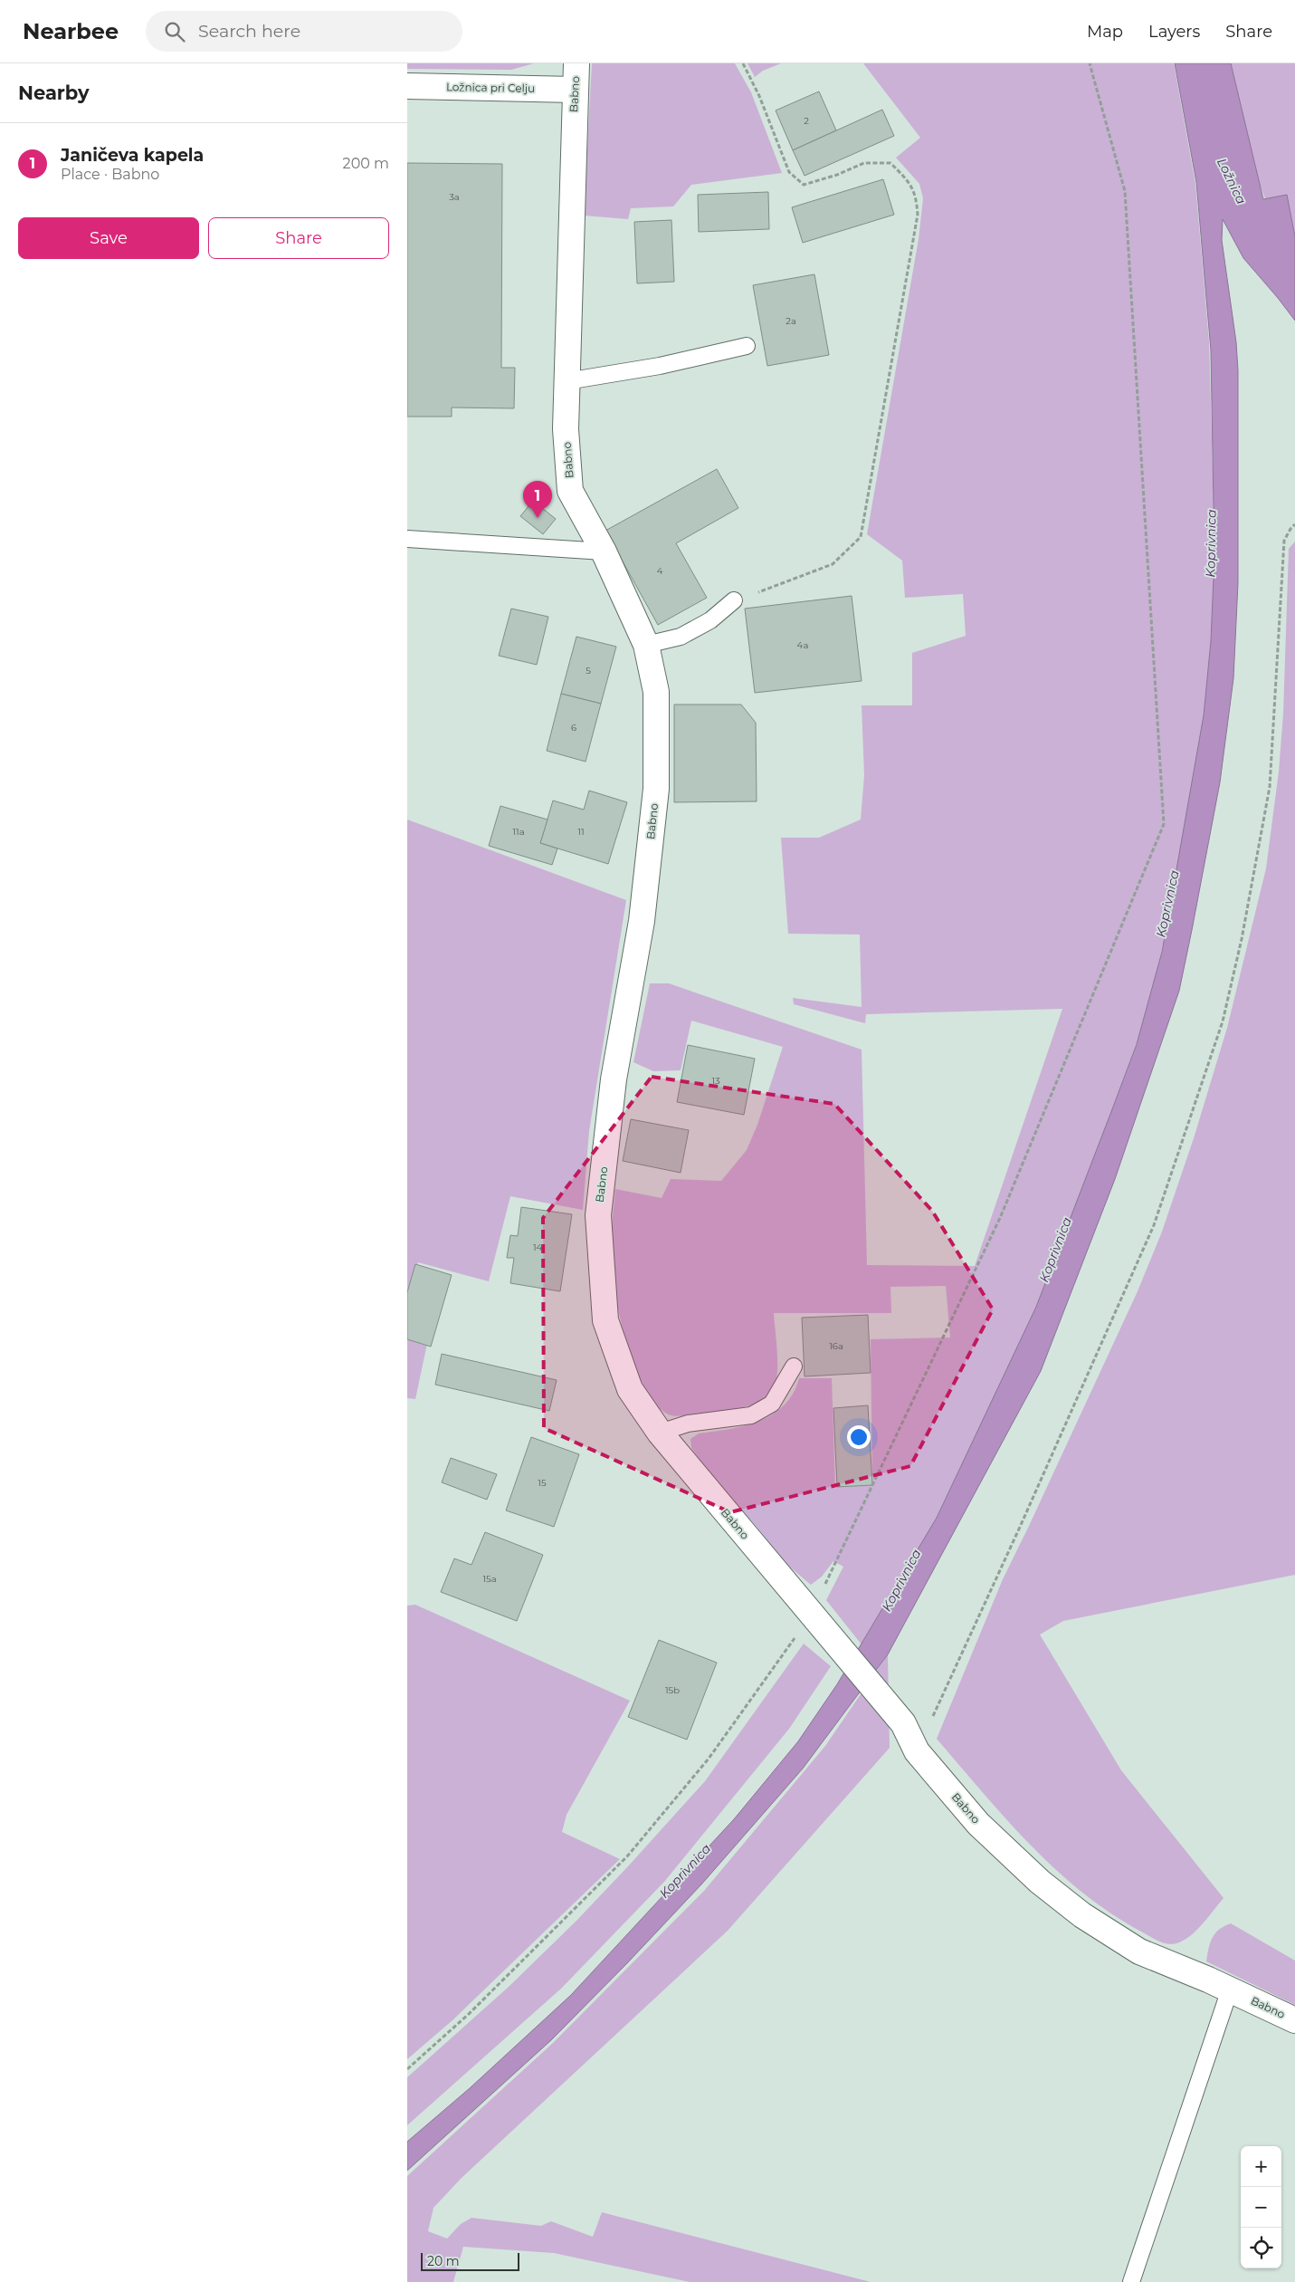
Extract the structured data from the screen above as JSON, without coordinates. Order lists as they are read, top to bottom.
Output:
{
  "streets": {
    "street": ["Ložnica pri Celju", "Babno"]
  },
  "crossings": [
    ["Ložnica pri Celju", "Babno"]
  ],
  "water": ["Ložnica", "Koprivnica"],
  "house_numbers": [
    "2",
    "3a",
    "2a",
    "4",
    "4a",
    "5",
    "6",
    "11a",
    "11",
    "13",
    "14",
    "16a",
    "15",
    "15a",
    "15b"
  ],
  "scale_bar": "20 m",
  "page": {
    "header": "Nearbee",
    "search": "Search here",
    "nav": ["Map", "Layers", "Share"],
    "heading": "Nearby",
    "list": [
      {
        "mark": "1",
        "name": "Janičeva kapela",
        "note": "Place · Babno",
        "value": "200 m"
      }
    ],
    "buttons": ["Save", "Share"],
    "pins": "1",
    "map_buttons": ["+", "−"],
    "scale": "20 m"
  }
}
